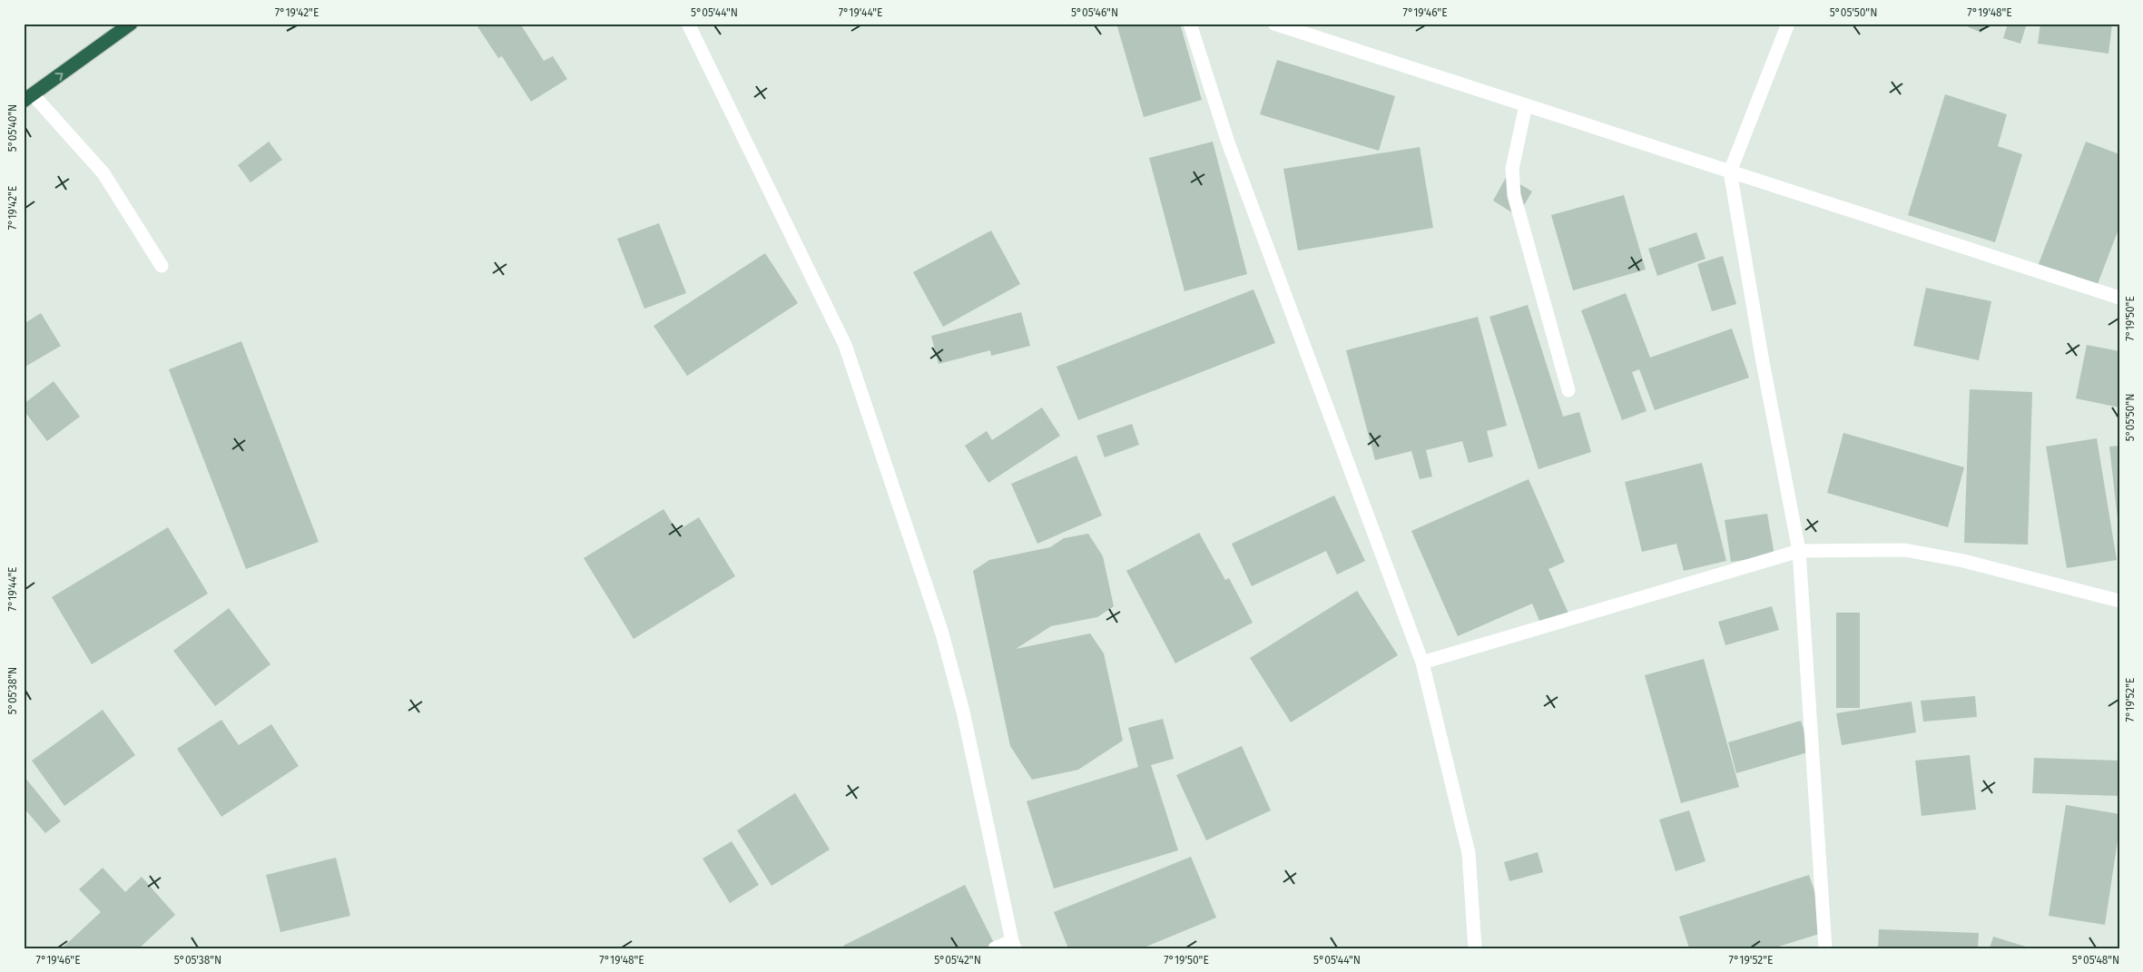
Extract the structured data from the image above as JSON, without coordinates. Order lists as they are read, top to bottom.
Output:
{
  "coordinates": [
    "7°19'42\"E",
    "5°05'44\"N",
    "7°19'44\"E",
    "5°05'46\"N",
    "7°19'46\"E",
    "5°05'50\"N",
    "7°19'48\"E",
    "5°05'40\"N",
    "7°19'50\"E",
    "5°05'38\"N",
    "7°19'52\"E",
    "5°05'42\"N",
    "5°05'48\"N"
  ]
}
